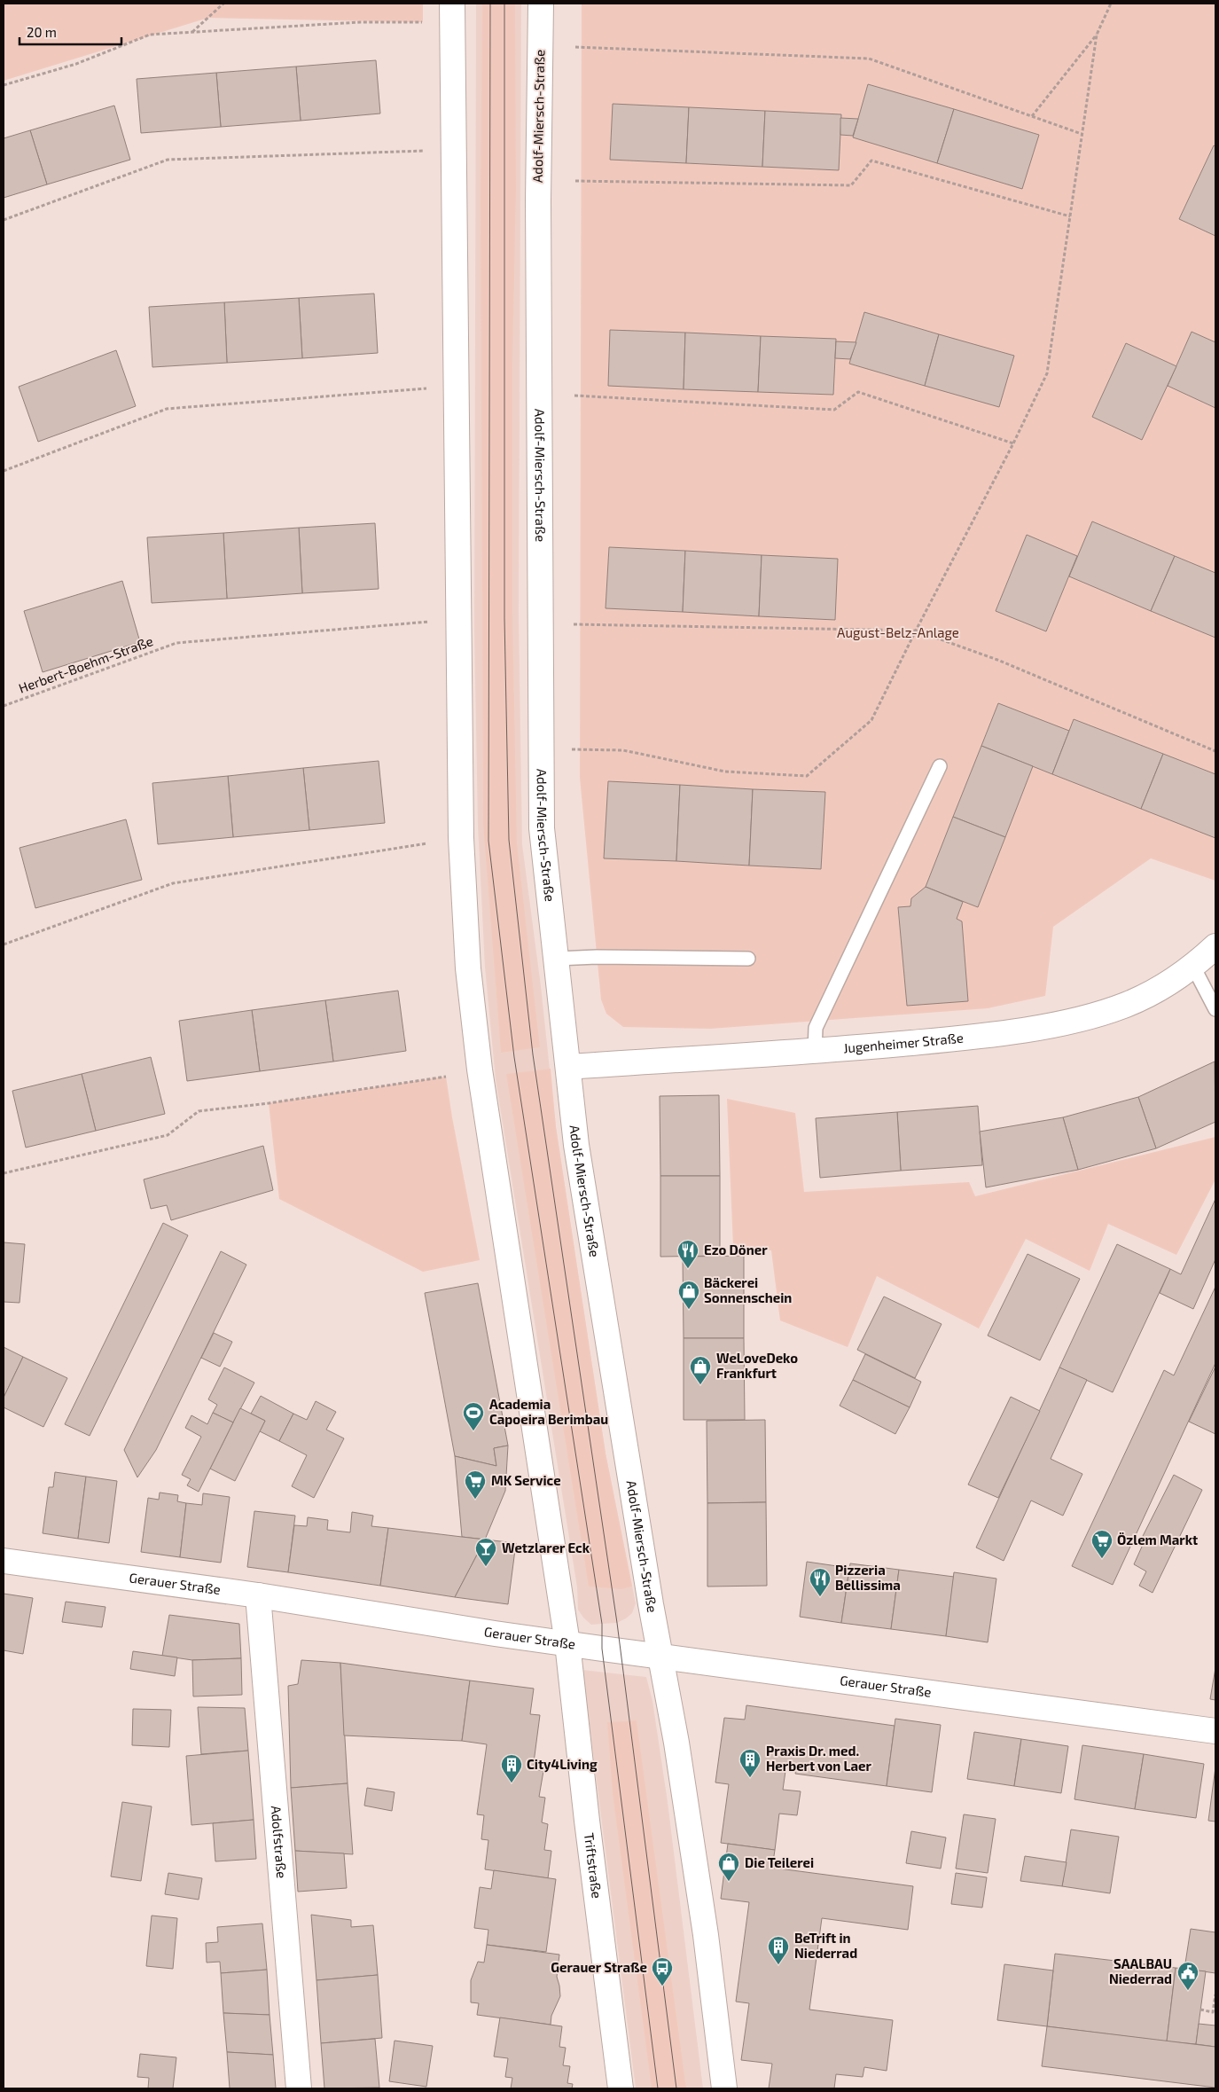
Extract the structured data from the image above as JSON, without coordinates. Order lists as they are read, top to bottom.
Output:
{
  "streets": {
    "main road": [
      "Adolf-Miersch-Straße",
      "Jugenheimer Straße",
      "Gerauer Straße",
      "Adolfstraße",
      "Triftstraße"
    ],
    "path": ["Herbert-Boehm-Straße"]
  },
  "crossings": [
    ["Adolf-Miersch-Straße", "Jugenheimer Straße"],
    ["Adolf-Miersch-Straße", "Gerauer Straße"],
    ["Gerauer Straße", "Adolfstraße"],
    ["Gerauer Straße", "Triftstraße"]
  ],
  "parks": ["August-Belz-Anlage"],
  "places": {
    "restaurant": ["Ezo Döner", "Pizzeria Bellissima"],
    "shop": ["Bäckerei Sonnenschein", "WeLoveDeko Frankfurt", "Die Teilerei"],
    "sports": ["Academia Capoeira Berimbau"],
    "supermarket": ["MK Service", "Özlem Markt"],
    "bar": ["Wetzlarer Eck"],
    "building": ["Praxis Dr. med. Herbert von Laer", "City4Living", "BeTrift in Niederrad"],
    "bus stop": ["Gerauer Straße"],
    "public building": ["SAALBAU Niederrad"]
  },
  "scale_bar": "20 m"
}
